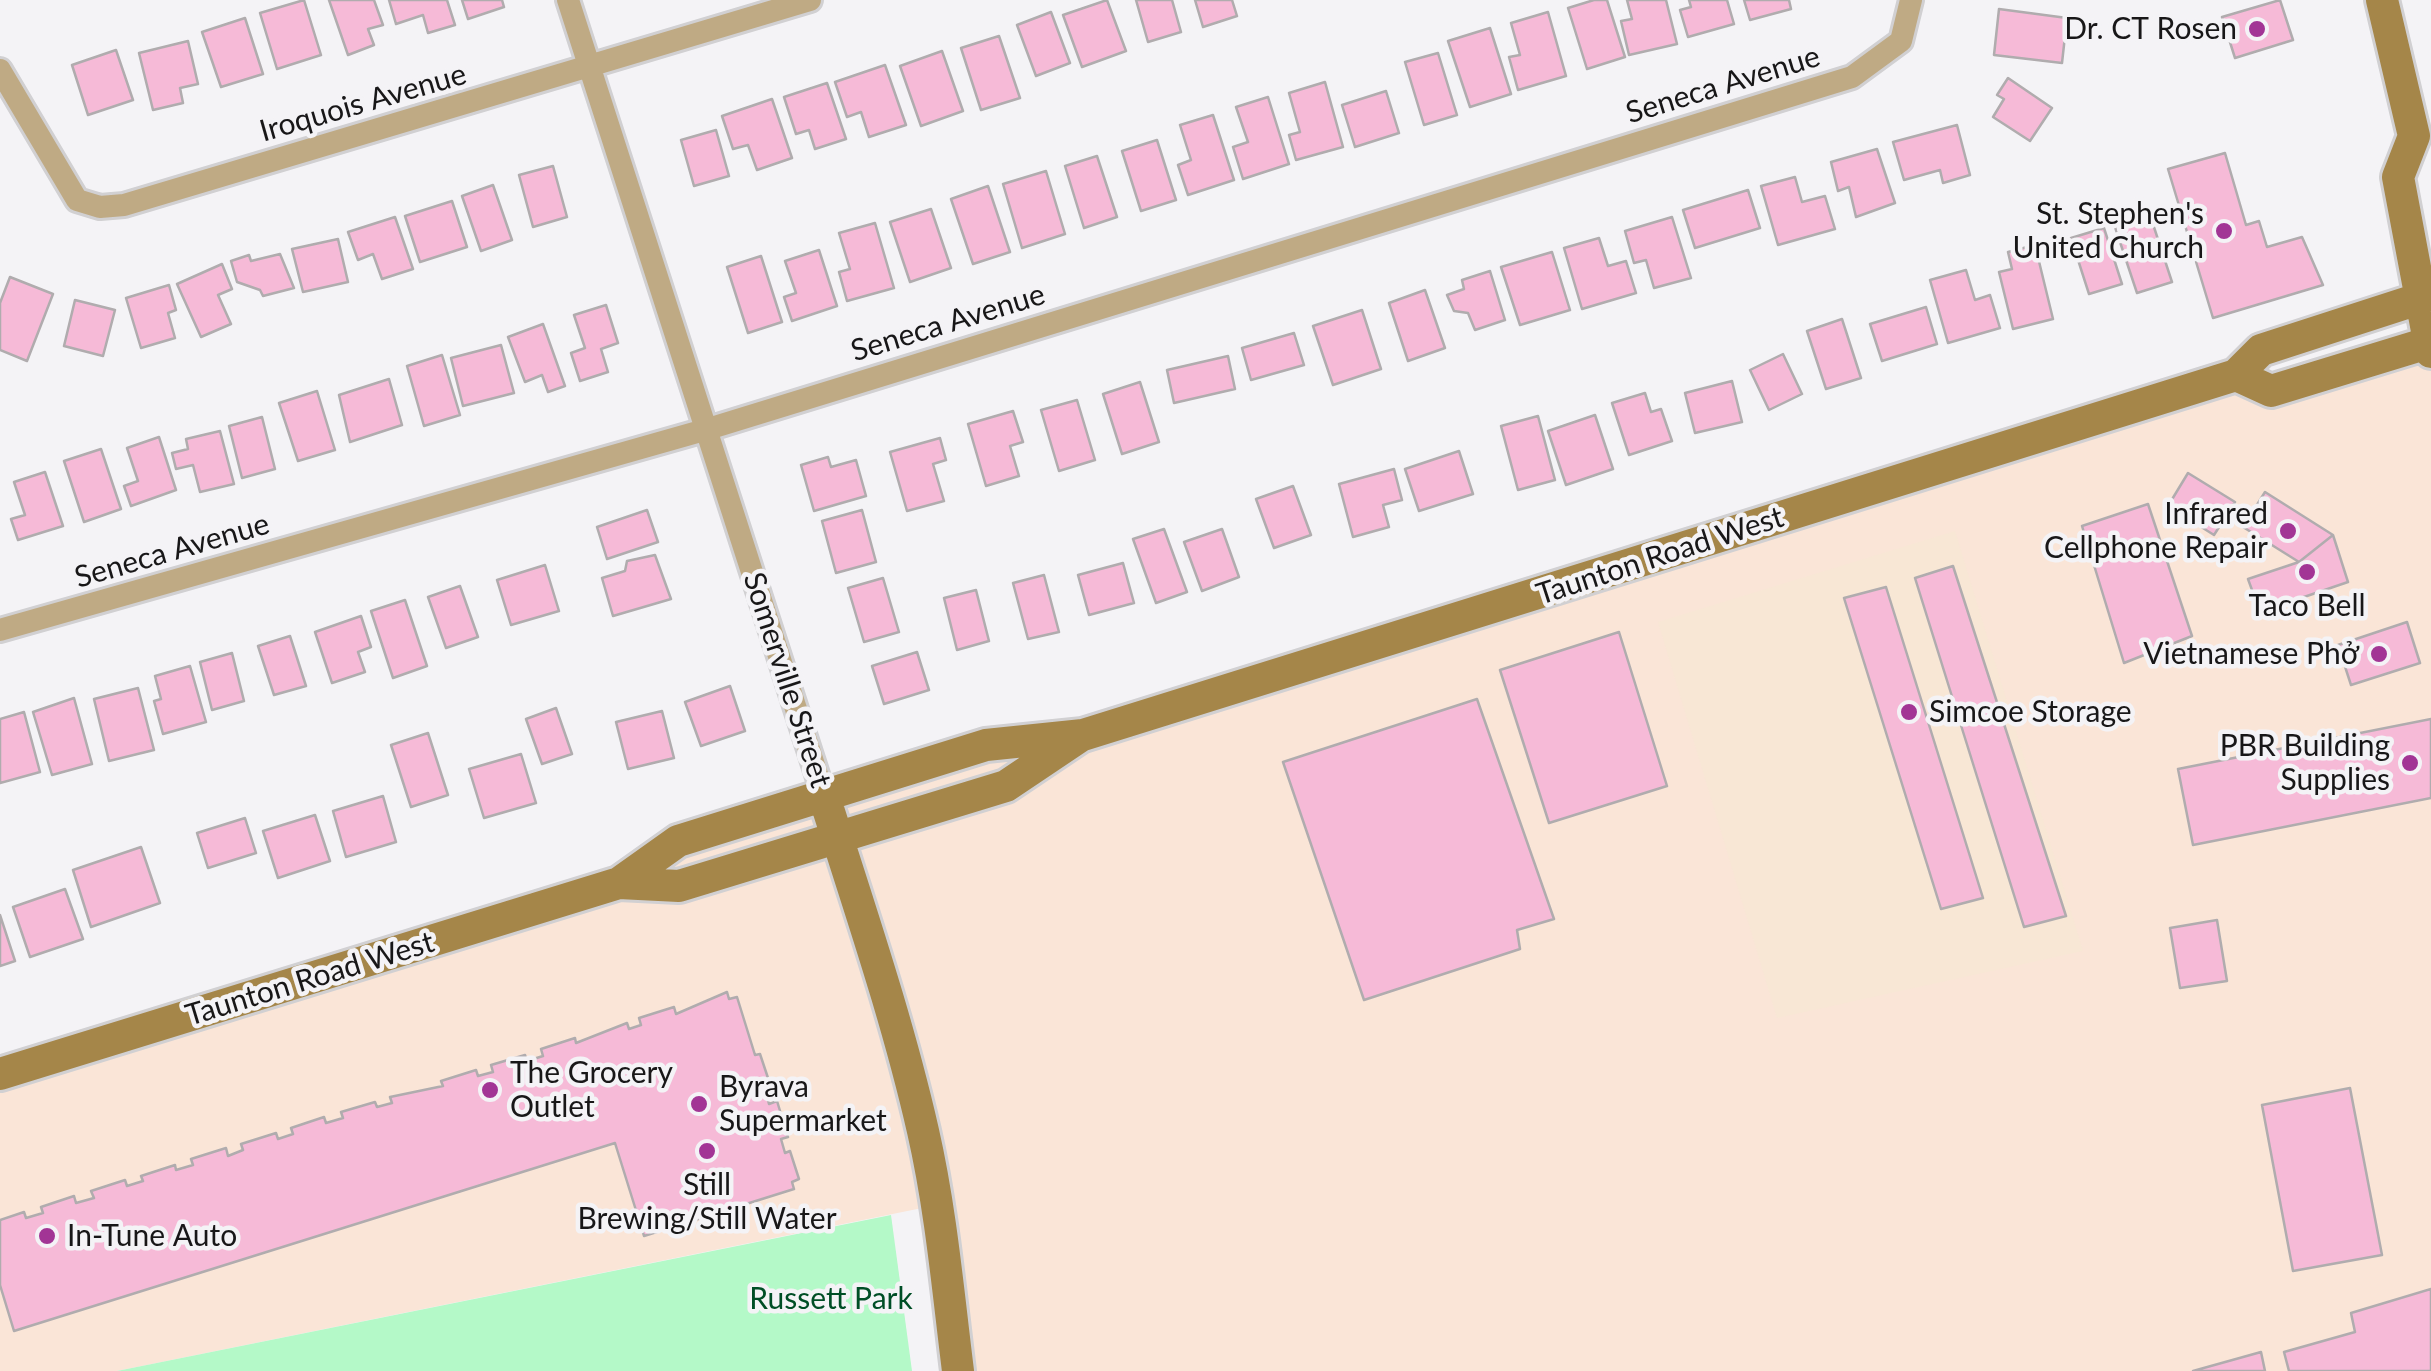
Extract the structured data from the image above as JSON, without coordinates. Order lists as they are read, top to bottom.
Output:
{
  "streets": {
    "main road": ["Taunton Road West", "Somerville Street"],
    "street": ["Seneca Avenue", "Iroquois Avenue"]
  },
  "crossings": [
    ["Seneca Avenue", "Somerville Street"],
    ["Iroquois Avenue", "Somerville Street"],
    ["Taunton Road West", "Somerville Street"]
  ],
  "parks": ["Russett Park"],
  "places": [
    "Dr. CT Rosen",
    "St. Stephen's United Church",
    "Infrared Cellphone Repair",
    "Taco Bell",
    "Vietnamese Phở",
    "Simcoe Storage",
    "PBR Building Supplies",
    "The Grocery Outlet",
    "Byrava Supermarket",
    "Still Brewing/Still Water",
    "In-Tune Auto"
  ]
}
